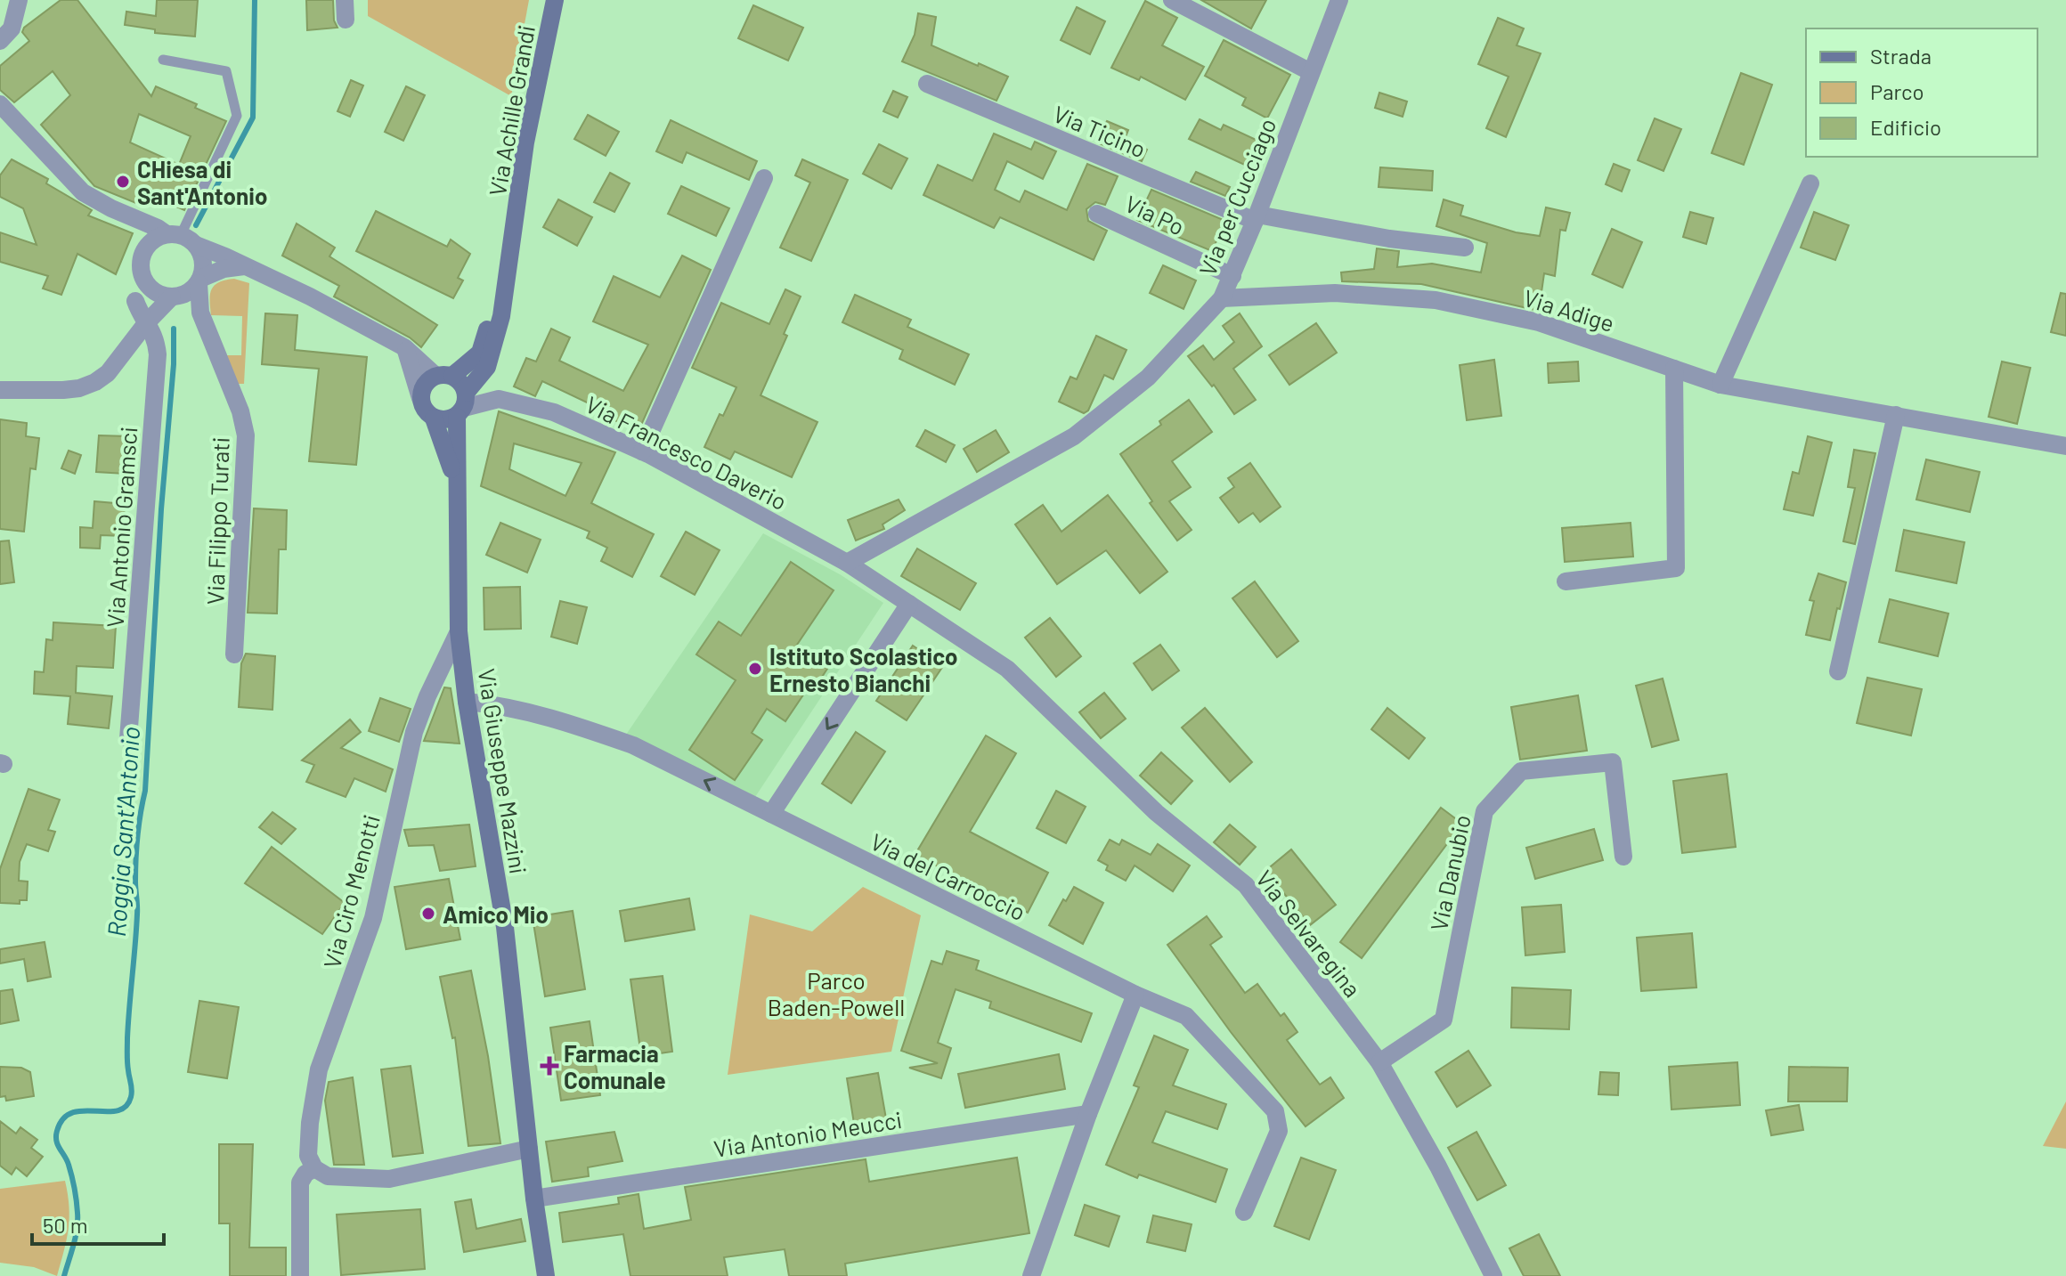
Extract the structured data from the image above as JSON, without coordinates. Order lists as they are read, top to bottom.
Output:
{
  "streets": {
    "main road": ["Via Achille Grandi", "Via Giuseppe Mazzini"],
    "street": [
      "Via Ticino",
      "Via per Cucciago",
      "Via Po",
      "Via Adige",
      "Via Francesco Daverio",
      "Via Filippo Turati",
      "Via Antonio Gramsci",
      "Via Danubio",
      "Via del Carroccio",
      "Via Ciro Menotti",
      "Via Selvaregina",
      "Via Antonio Meucci"
    ]
  },
  "crossings": [
    ["Via Achille Grandi", "Via Francesco Daverio"],
    ["Via Achille Grandi", "Via Giuseppe Mazzini"],
    ["Via Ticino", "Via per Cucciago"],
    ["Via per Cucciago", "Via Po"],
    ["Via per Cucciago", "Via Adige"],
    ["Via per Cucciago", "Via Francesco Daverio"],
    ["Via per Cucciago", "Via Selvaregina"],
    ["Via Francesco Daverio", "Via Giuseppe Mazzini"],
    ["Via Francesco Daverio", "Via Selvaregina"],
    ["Via Giuseppe Mazzini", "Via del Carroccio"],
    ["Via Giuseppe Mazzini", "Via Ciro Menotti"],
    ["Via Giuseppe Mazzini", "Via Antonio Meucci"],
    ["Via Danubio", "Via Selvaregina"]
  ],
  "water": ["Roggia Sant'Antonio"],
  "parks": ["Parco Baden-Powell"],
  "places": {
    "other": ["CHiesa di Sant'Antonio", "Istituto Scolastico Ernesto Bianchi", "Amico Mio"],
    "health": ["Farmacia Comunale"]
  },
  "legend": ["Strada", "Parco", "Edificio"],
  "scale_bar": "50 m"
}
